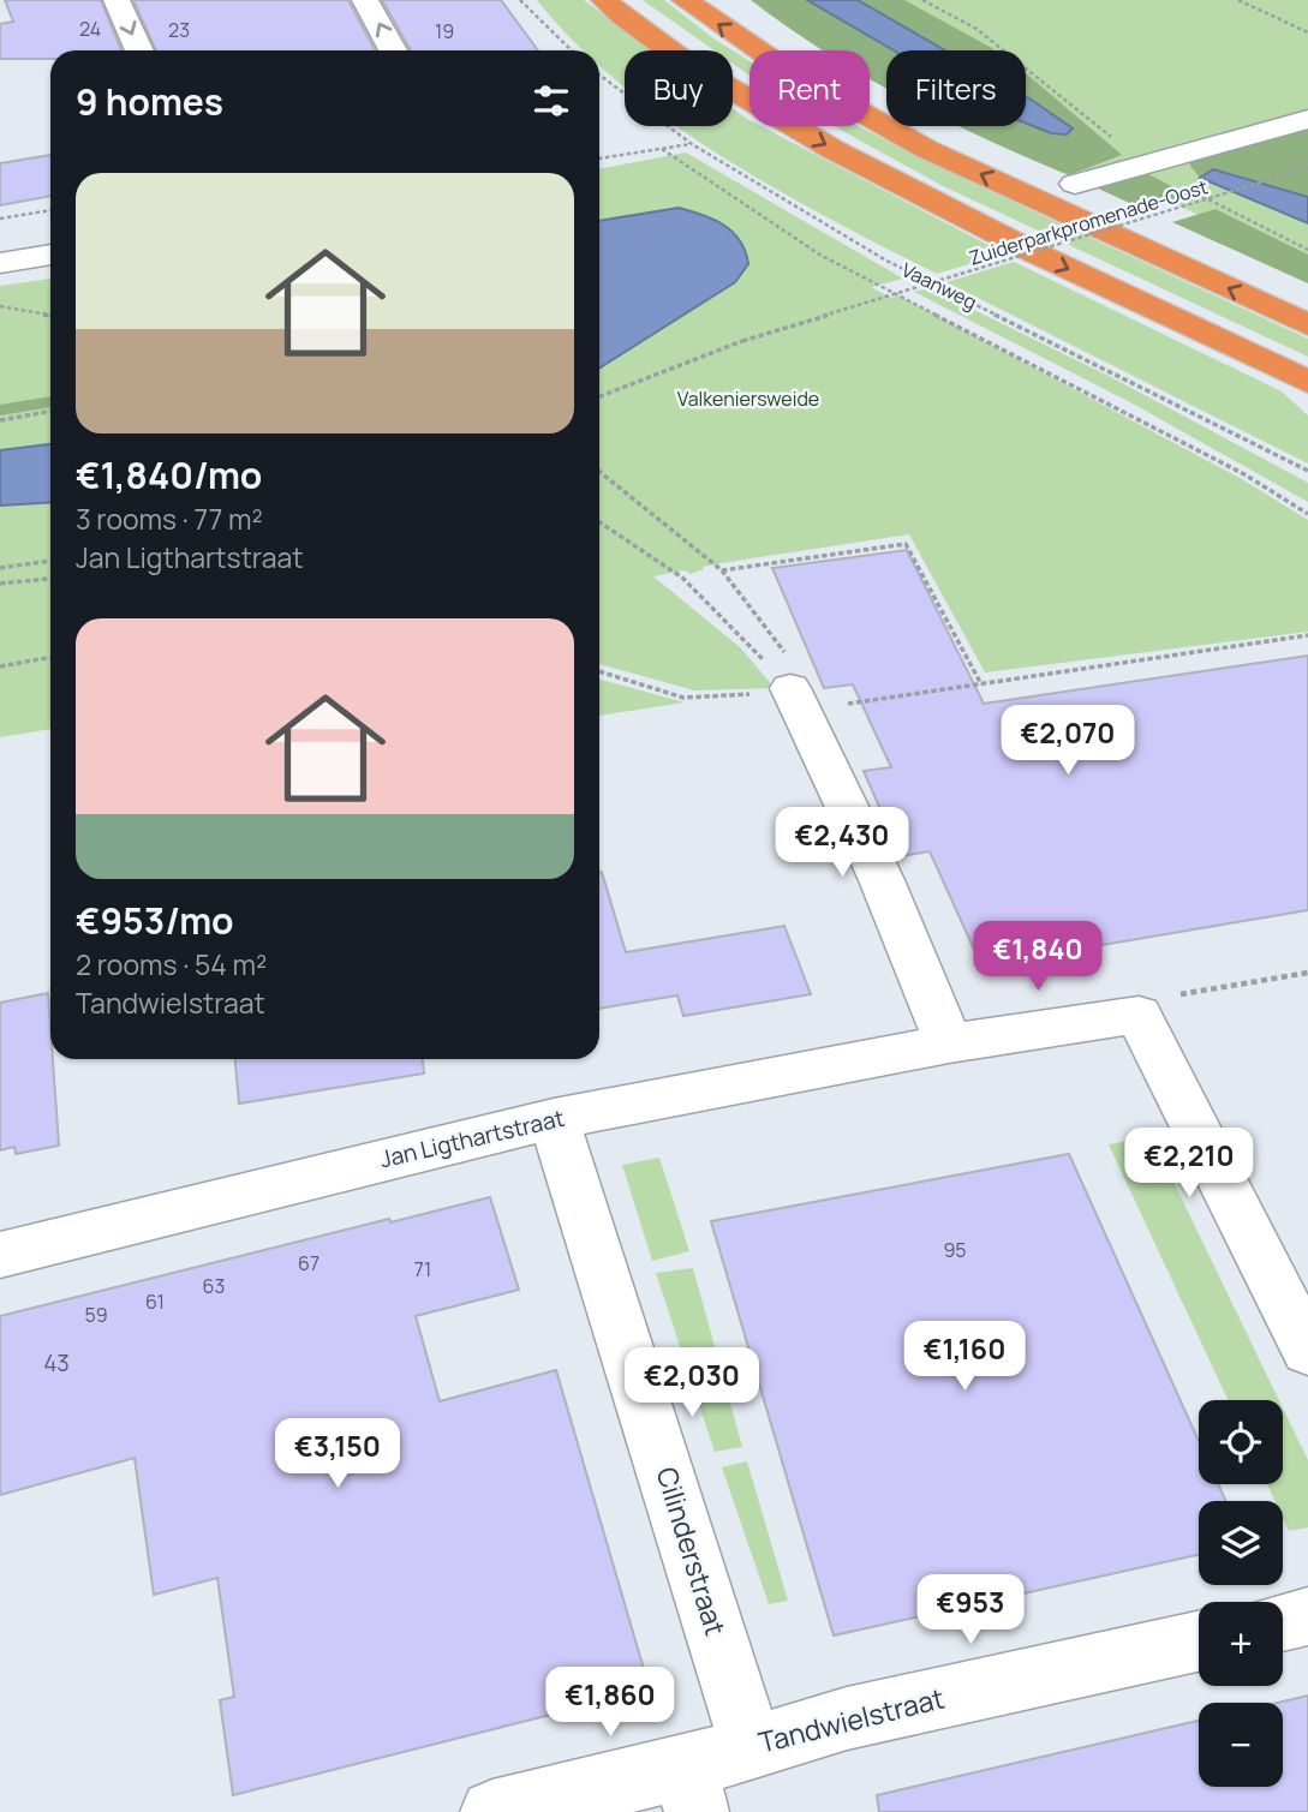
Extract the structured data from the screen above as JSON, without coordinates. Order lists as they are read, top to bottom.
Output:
{
  "streets": {
    "street": ["Jan Ligthartstraat", "Cilinderstraat", "Tandwielstraat"],
    "path": ["Zuiderparkpromenade-Oost", "Vaanweg"]
  },
  "crossings": [
    ["Jan Ligthartstraat", "Cilinderstraat"],
    ["Cilinderstraat", "Tandwielstraat"]
  ],
  "parks": ["Valkeniersweide"],
  "house_numbers": [
    "24",
    "23",
    "19",
    "95",
    "67",
    "71",
    "63",
    "61",
    "59",
    "43"
  ],
  "page": {
    "chip": ["Buy", "Rent", "Filters"],
    "heading": "9 homes",
    "list": [
      {
        "name": "€1,840/mo",
        "note": "3 rooms · 77 m² · Jan Ligthartstraat"
      },
      {
        "name": "€953/mo",
        "note": "2 rooms · 54 m² · Tandwielstraat"
      }
    ],
    "price": [
      "€2,070",
      "€2,430",
      "€1,840",
      "€2,210",
      "€1,160",
      "€2,030",
      "€3,150",
      "€953",
      "€1,860"
    ],
    "map_buttons": ["+", "−"]
  }
}
